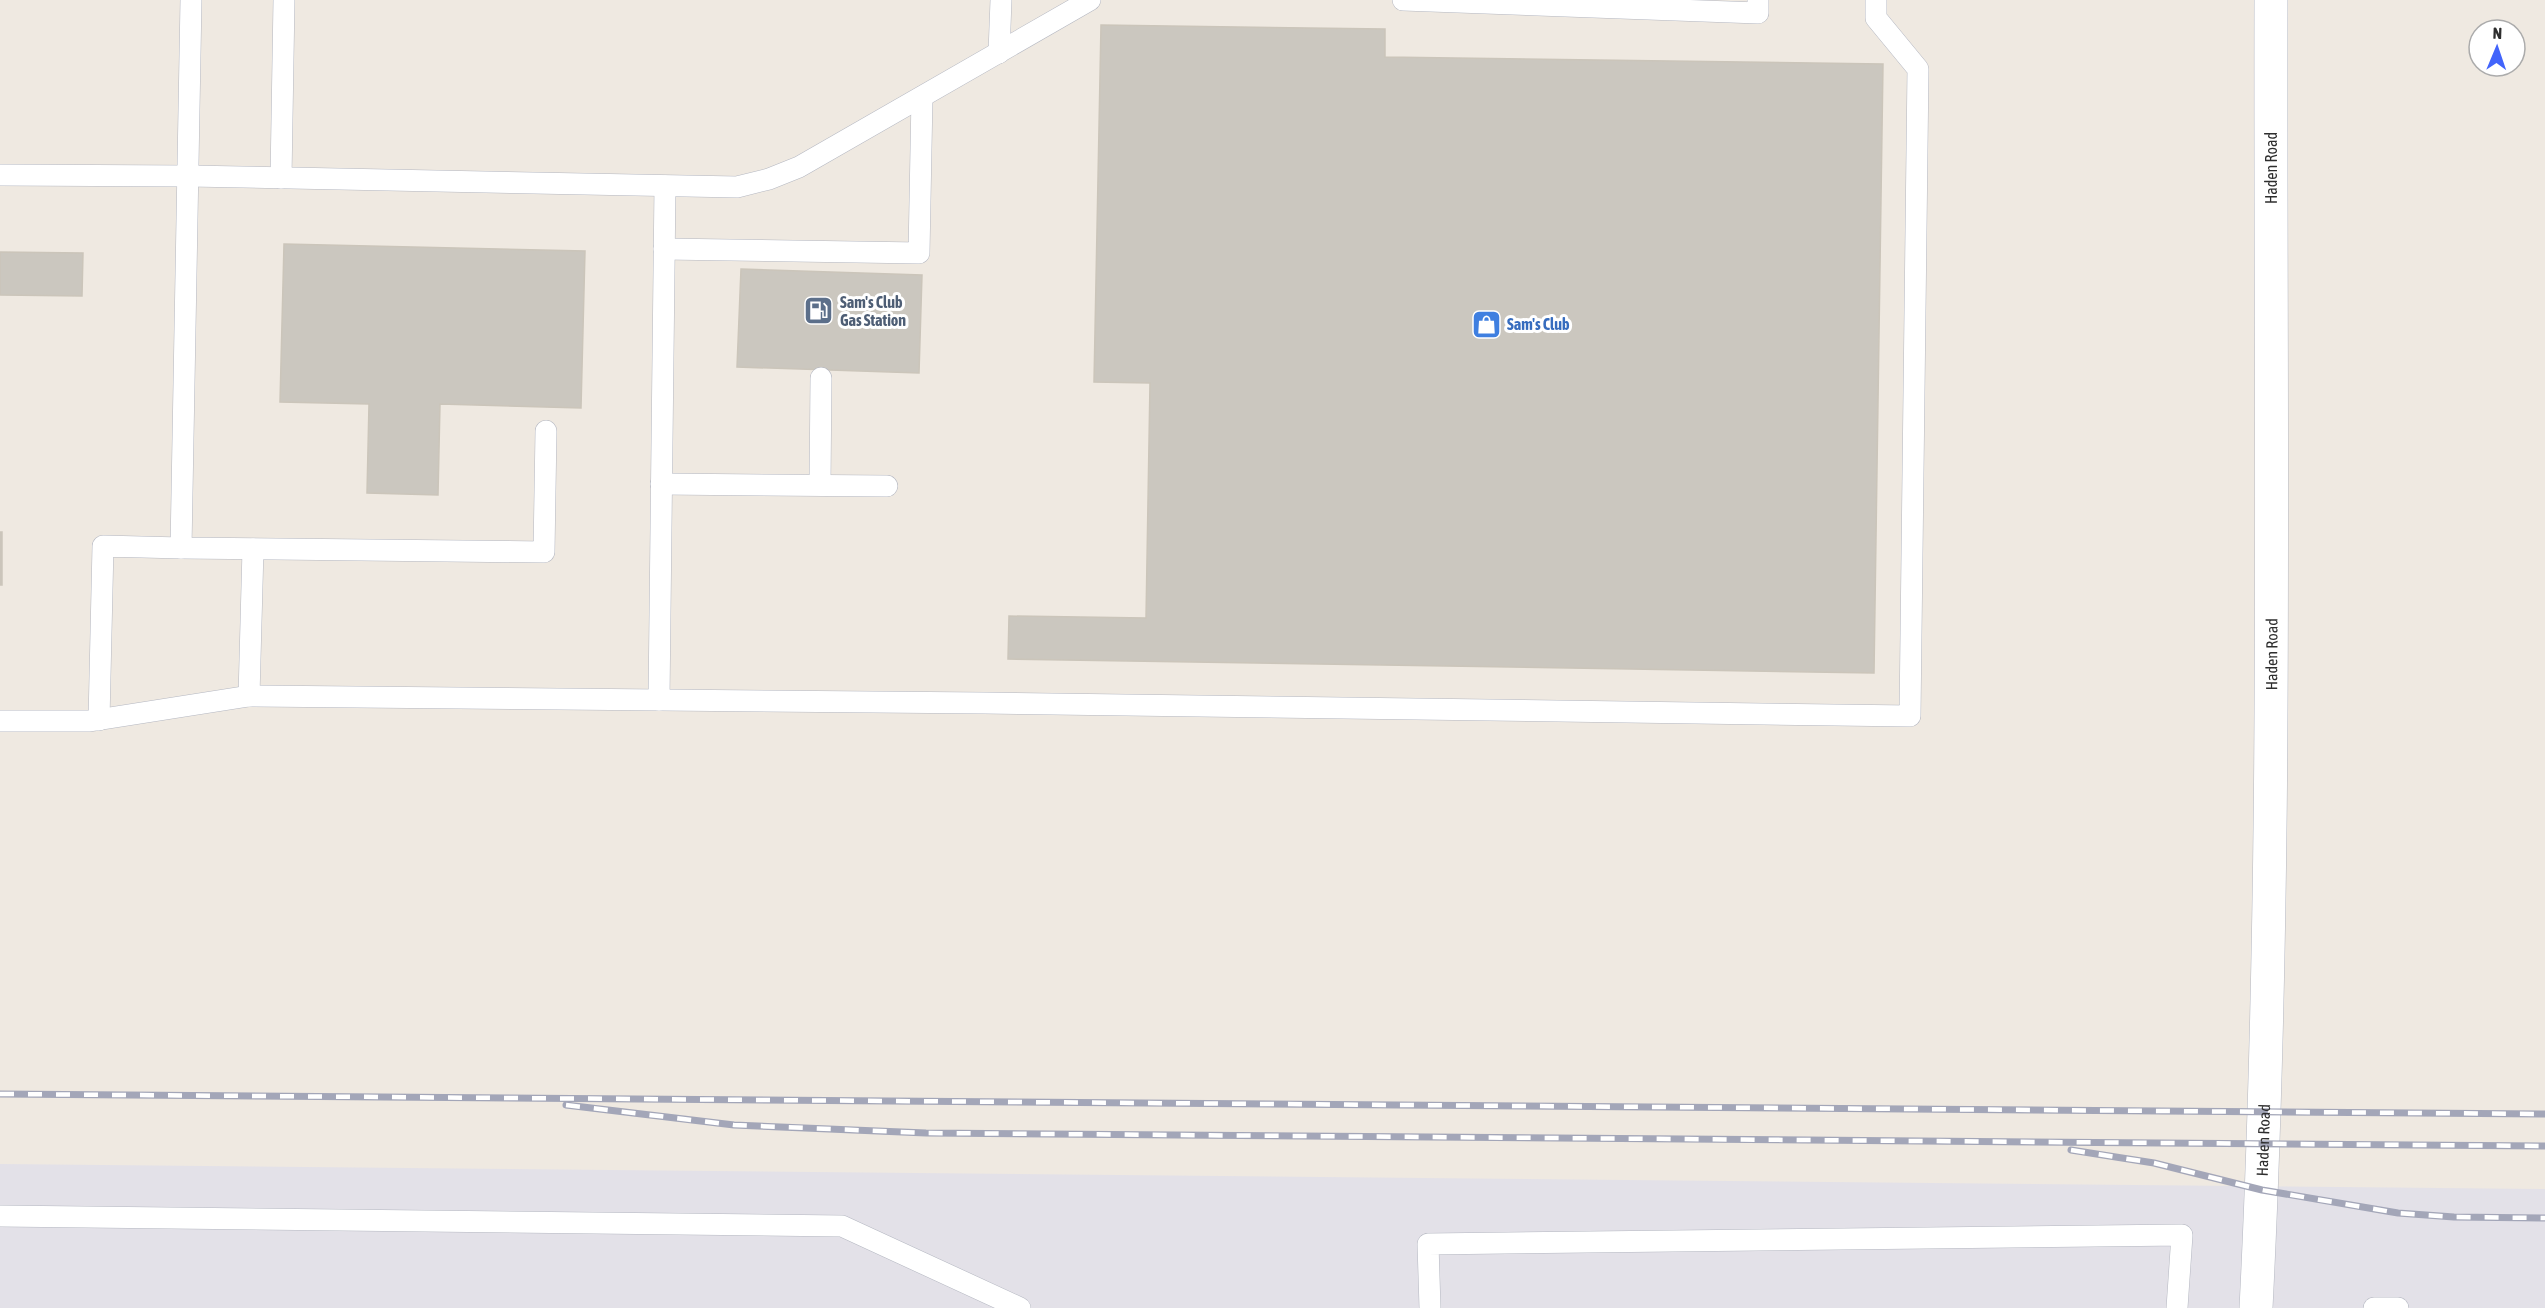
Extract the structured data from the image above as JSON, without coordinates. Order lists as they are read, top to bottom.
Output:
{
  "streets": {
    "street": ["Haden Road"]
  },
  "places": {
    "fuel station": ["Sam's Club Gas Station"],
    "shop": ["Sam's Club"]
  },
  "north": "top"
}
